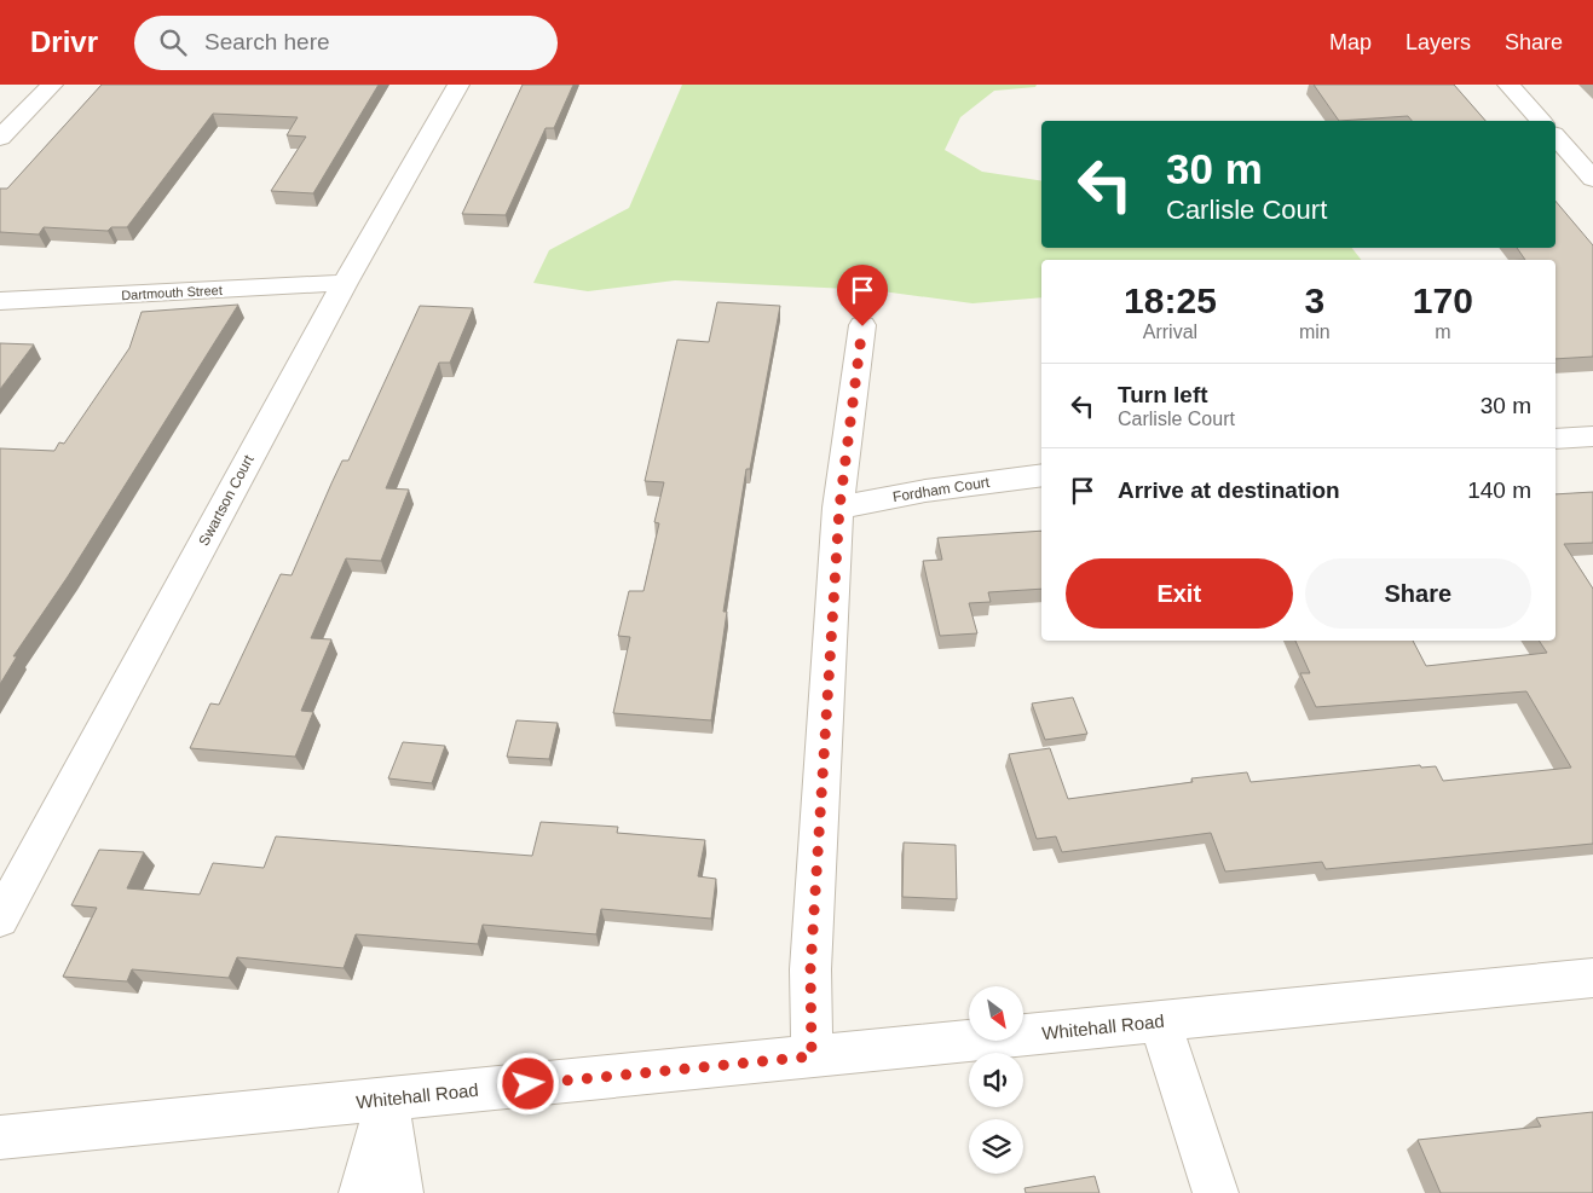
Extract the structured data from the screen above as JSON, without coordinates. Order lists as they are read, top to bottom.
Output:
{
  "streets": {
    "street": [
      "Dartmouth Street",
      "Fordham Court",
      "Swartson Court",
      "Whitehall Road"
    ]
  },
  "crossings": [
    ["Dartmouth Street", "Swartson Court"]
  ],
  "north": "bottom right",
  "page": {
    "header": "Drivr",
    "search": "Search here",
    "nav": ["Map", "Layers", "Share"],
    "turn": ["30 m", "Carlisle Court"],
    "eta": [
      "18:25",
      "Arrival",
      "3",
      "min",
      "170",
      "m"
    ],
    "list": [
      {
        "name": "Turn left",
        "note": "Carlisle Court",
        "value": "30 m"
      },
      {
        "name": "Arrive at destination",
        "value": "140 m"
      }
    ],
    "buttons": ["Exit", "Share"]
  }
}
